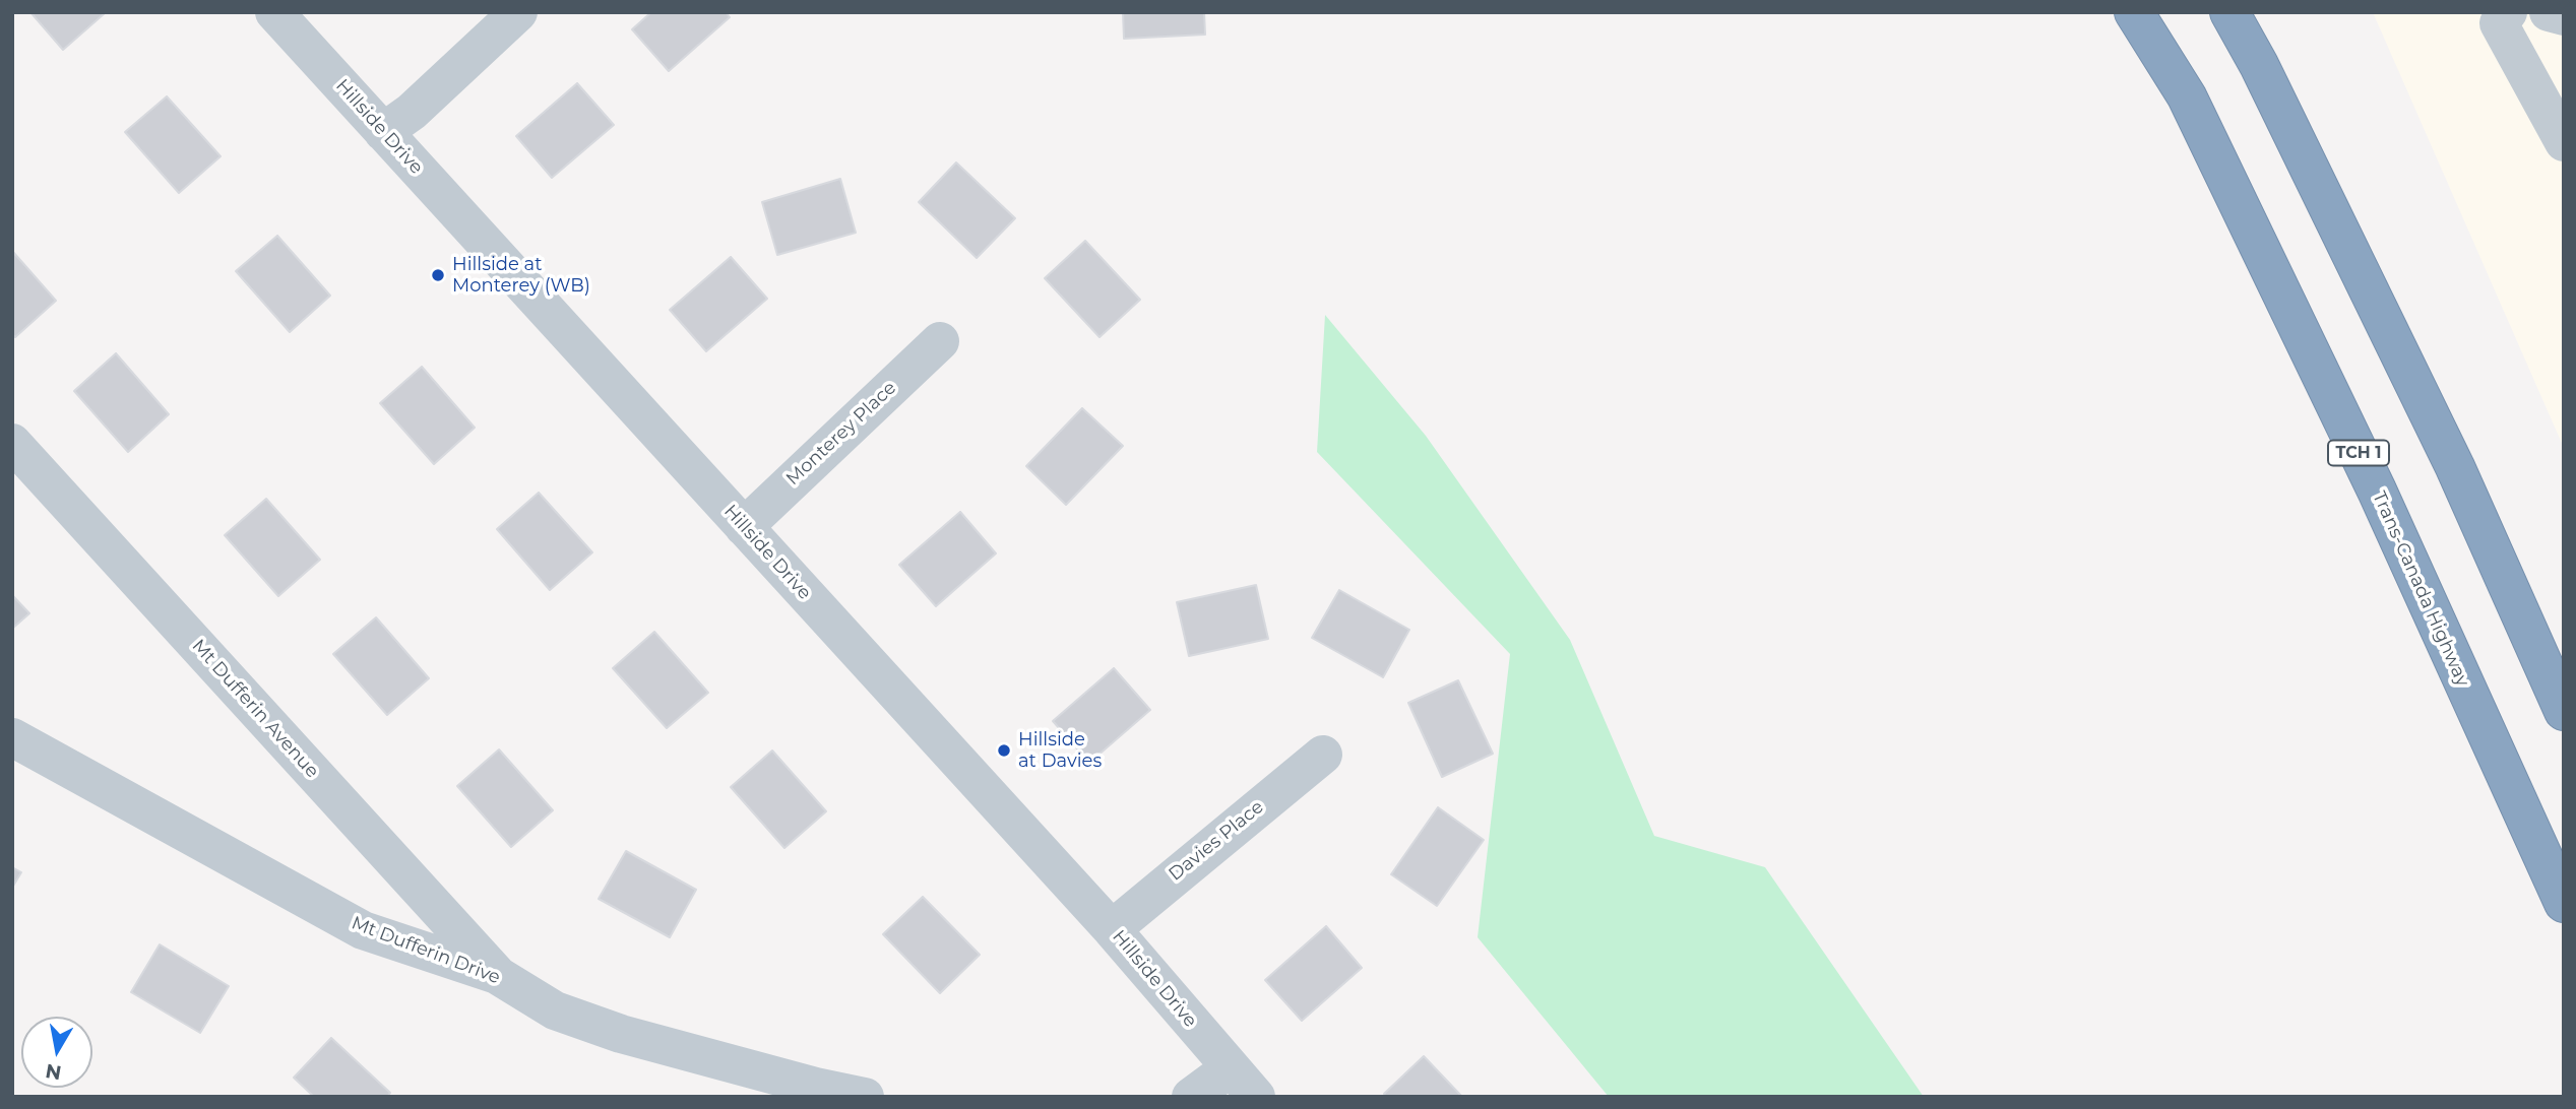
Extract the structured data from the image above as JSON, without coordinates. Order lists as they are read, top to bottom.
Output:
{
  "streets": {
    "highway": ["TCH 1", "Trans-Canada Highway"],
    "street": [
      "Hillside Drive",
      "Monterey Place",
      "Mt Dufferin Avenue",
      "Davies Place",
      "Mt Dufferin Drive"
    ]
  },
  "crossings": [
    ["Hillside Drive", "Monterey Place"],
    ["Hillside Drive", "Davies Place"],
    ["Mt Dufferin Avenue", "Mt Dufferin Drive"]
  ],
  "places": ["Hillside at Monterey (WB)", "Hillside at Davies"],
  "north": "bottom"
}
